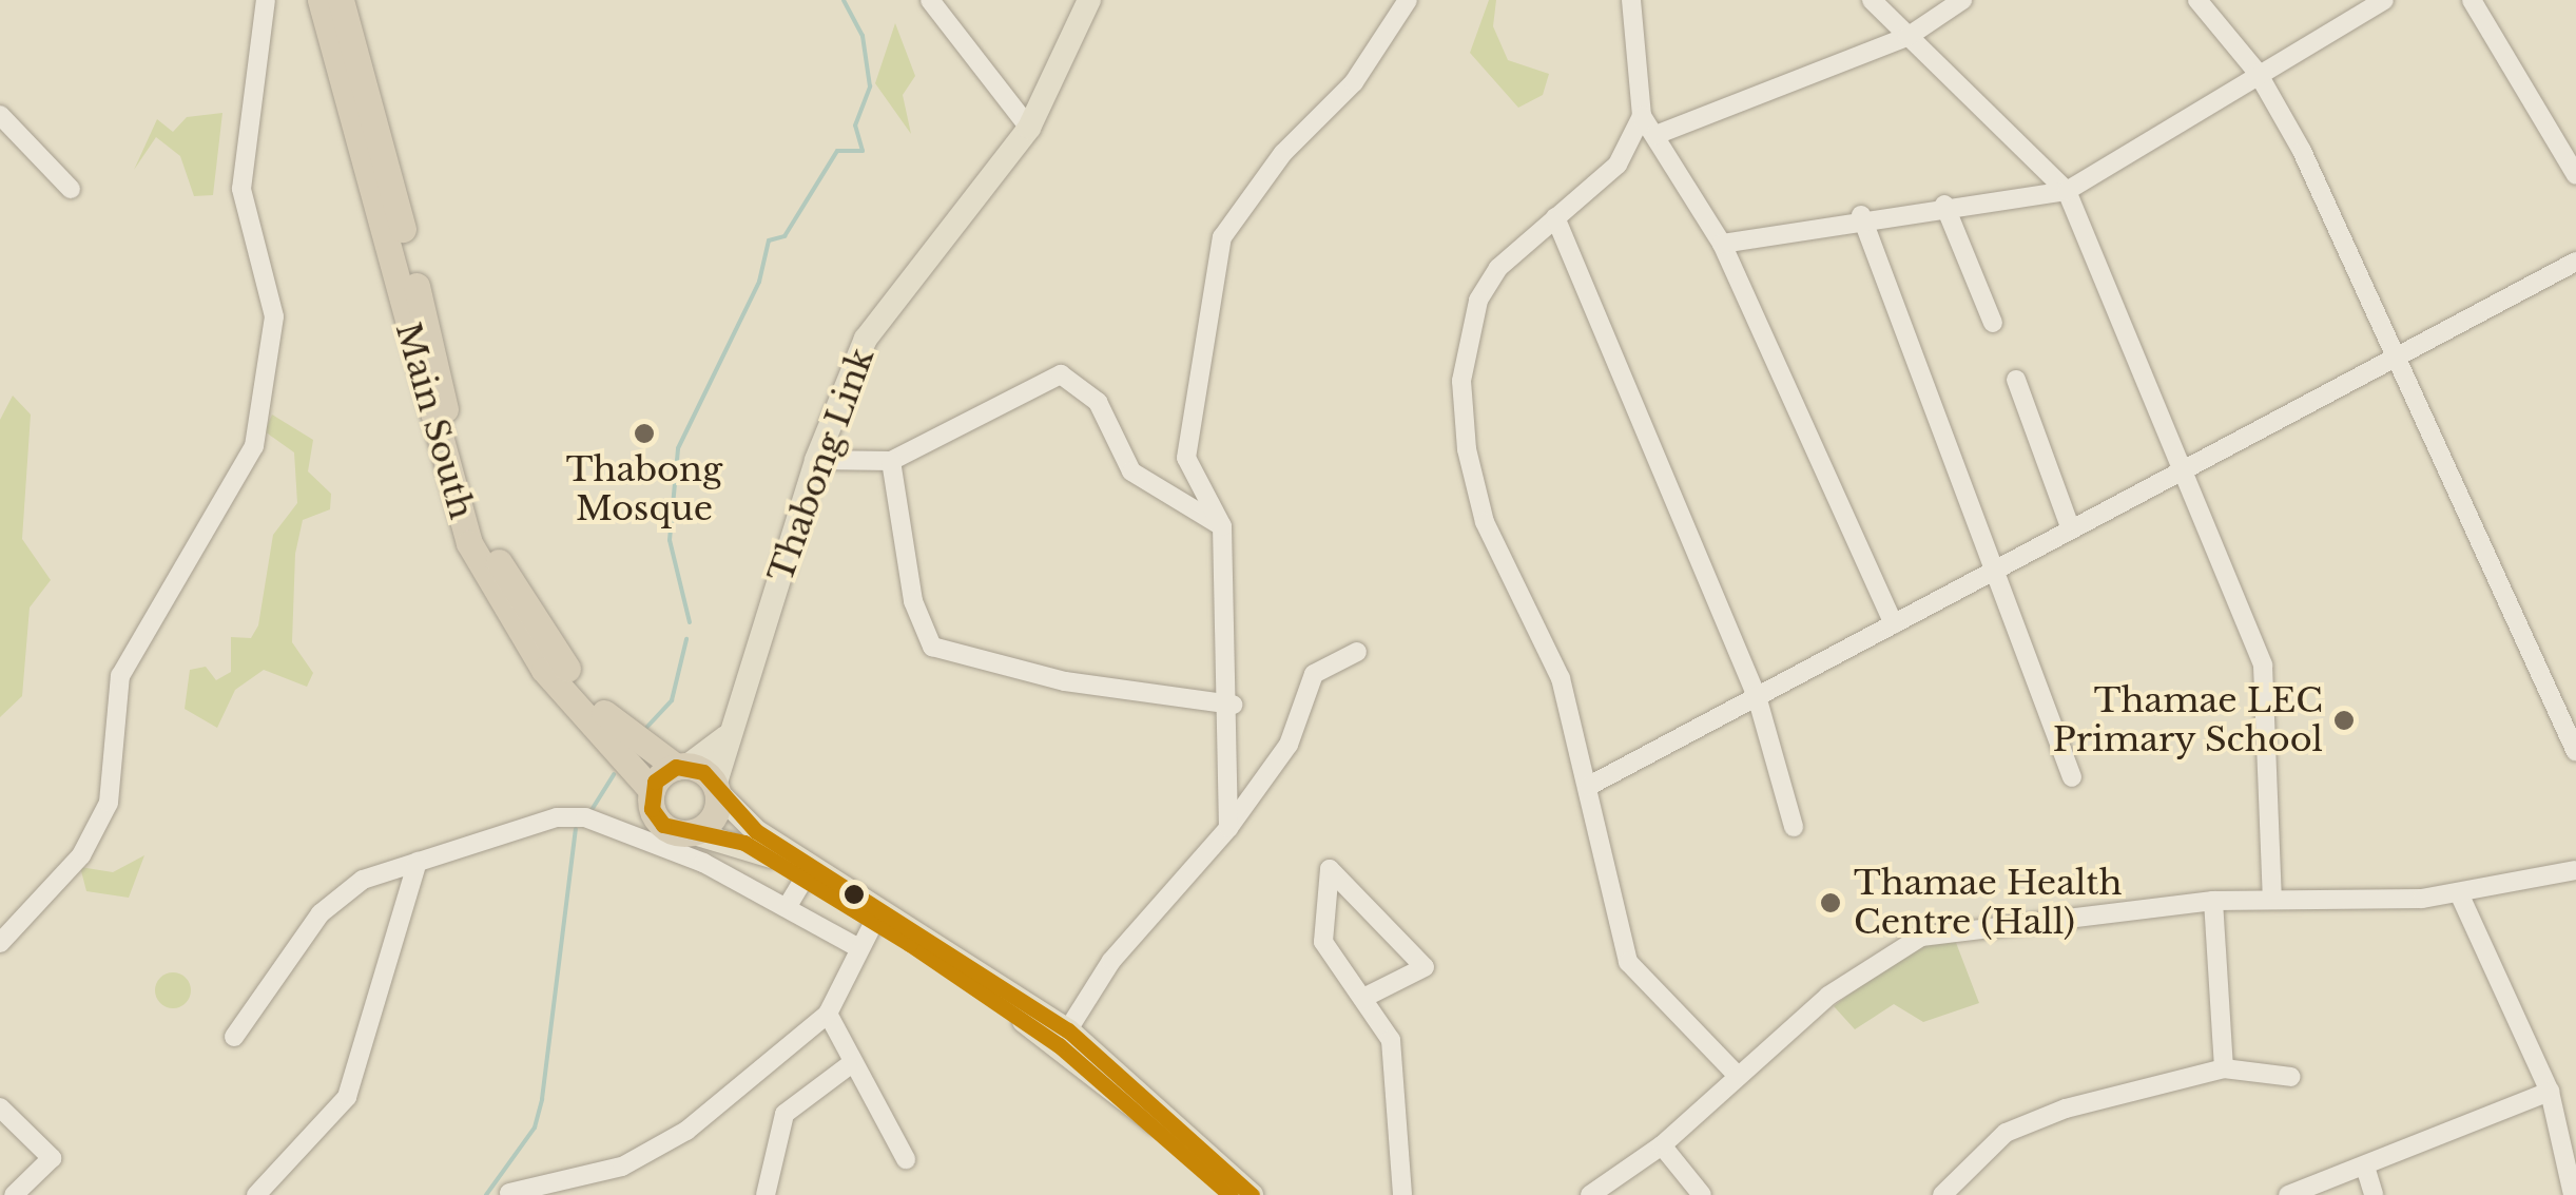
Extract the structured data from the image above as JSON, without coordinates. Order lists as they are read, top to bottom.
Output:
{
  "streets": {
    "highway": ["Main South"],
    "main road": ["Thabong Link"]
  },
  "crossings": [
    ["Main South", "Thabong Link"]
  ],
  "places": ["Thabong Mosque", "Thamae LEC Primary School", "Thamae Health Centre (Hall)"]
}
